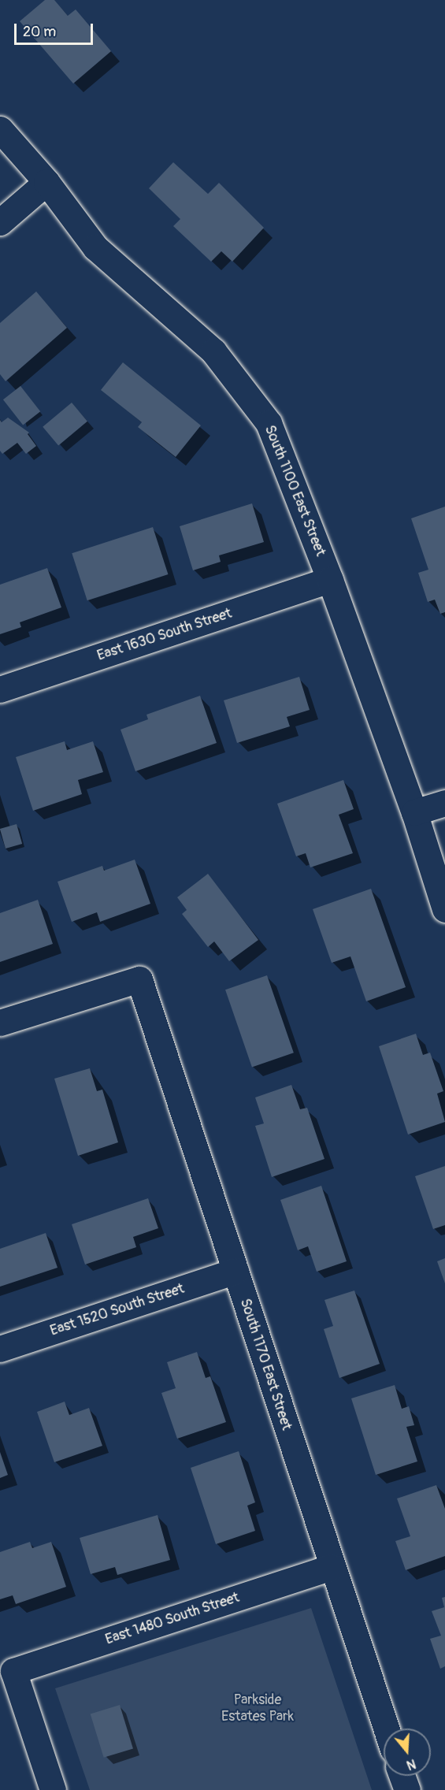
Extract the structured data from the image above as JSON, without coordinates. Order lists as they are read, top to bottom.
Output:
{
  "streets": {
    "street": [
      "South 1100 East Street",
      "East 1630 South Street",
      "East 1520 South Street",
      "South 1170 East Street",
      "East 1480 South Street"
    ]
  },
  "crossings": [
    ["South 1100 East Street", "East 1630 South Street"],
    ["East 1520 South Street", "South 1170 East Street"],
    ["South 1170 East Street", "East 1480 South Street"]
  ],
  "parks": ["Parkside Estates Park"],
  "scale_bar": "20 m",
  "north": "bottom"
}
